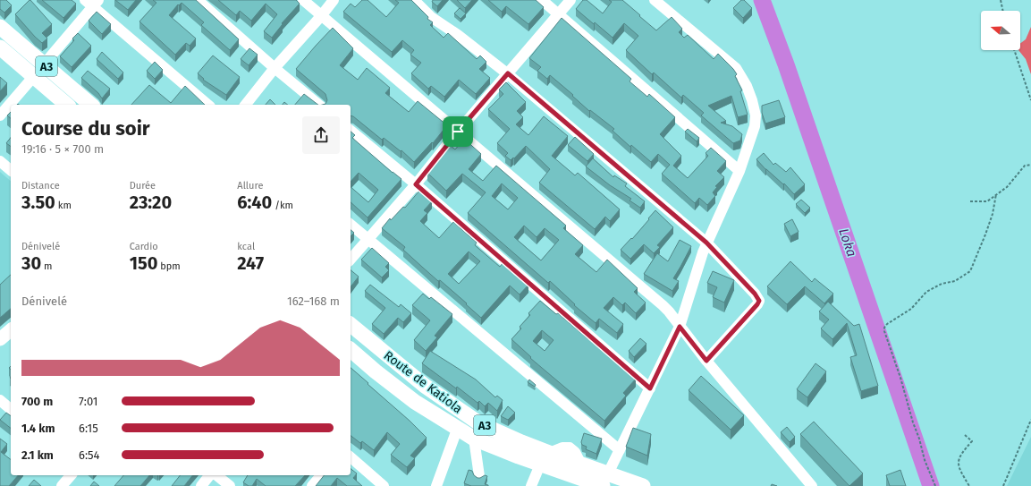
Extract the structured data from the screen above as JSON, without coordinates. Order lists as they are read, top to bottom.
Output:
{
  "streets": {
    "highway": ["A3", "Route de Katiola"]
  },
  "water": ["Loka"],
  "north": "left",
  "page": {
    "heading": ["Course du soir", "19:16 · 5 × 700 m"],
    "stats": [
      ["Distance", "3.50 km"],
      ["Durée", "23:20"],
      ["Allure", "6:40 /km"],
      ["Dénivelé", "30 m"],
      ["Cardio", "150 bpm"],
      ["kcal", "247"]
    ],
    "chart": ["Dénivelé", "162–168 m"],
    "list": [
      {
        "name": "700 m",
        "note": "7:01"
      },
      {
        "name": "1.4 km",
        "note": "6:15"
      },
      {
        "name": "2.1 km",
        "note": "6:54"
      }
    ]
  }
}
